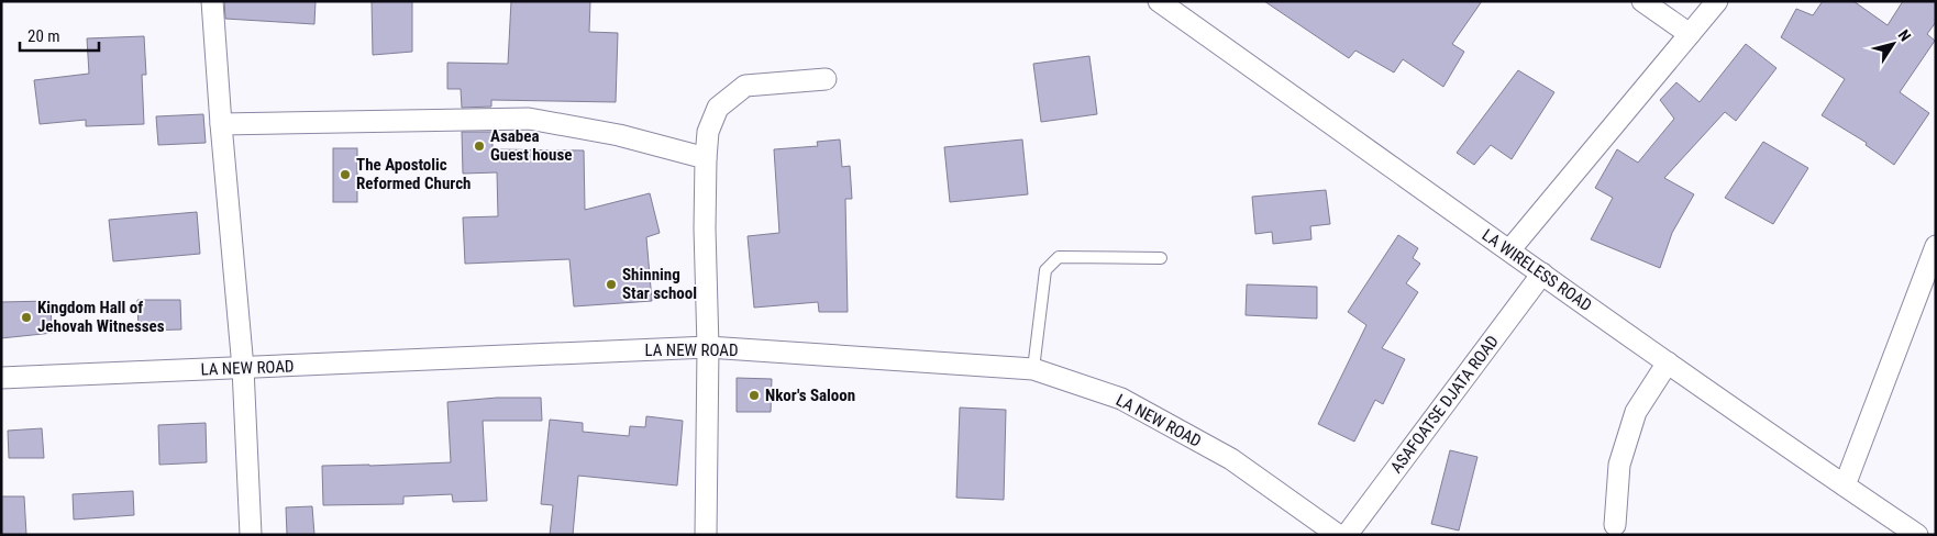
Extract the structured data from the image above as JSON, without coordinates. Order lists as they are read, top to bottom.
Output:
{
  "streets": {
    "street": ["LA WIRELESS ROAD", "LA NEW ROAD", "ASAFOATSE DJATA ROAD"]
  },
  "crossings": [
    ["LA WIRELESS ROAD", "ASAFOATSE DJATA ROAD"]
  ],
  "places": [
    "Asabea Guest house",
    "The Apostolic Reformed Church",
    "Shinning Star school",
    "Kingdom Hall of Jehovah Witnesses",
    "Nkor's Saloon"
  ],
  "scale_bar": "20 m",
  "north": "top right"
}
